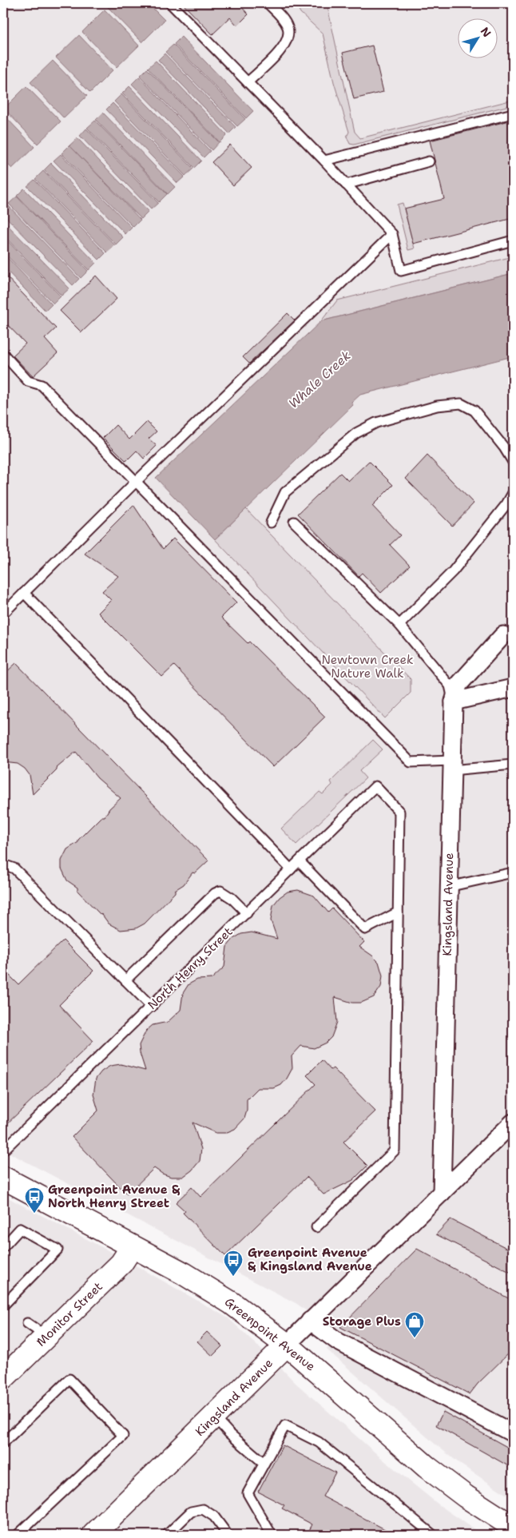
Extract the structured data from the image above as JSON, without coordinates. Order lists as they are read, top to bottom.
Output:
{
  "streets": {
    "main road": ["Kingsland Avenue", "Monitor Street", "Greenpoint Avenue"],
    "lane": ["North Henry Street"]
  },
  "crossings": [
    ["Kingsland Avenue", "Greenpoint Avenue"],
    ["Monitor Street", "Greenpoint Avenue"]
  ],
  "water": ["Whale Creek"],
  "parks": ["Newtown Creek Nature Walk"],
  "places": {
    "bus stop": ["Greenpoint Avenue & North Henry Street", "Greenpoint Avenue & Kingsland Avenue"],
    "shop": ["Storage Plus"]
  },
  "north": "top right"
}
